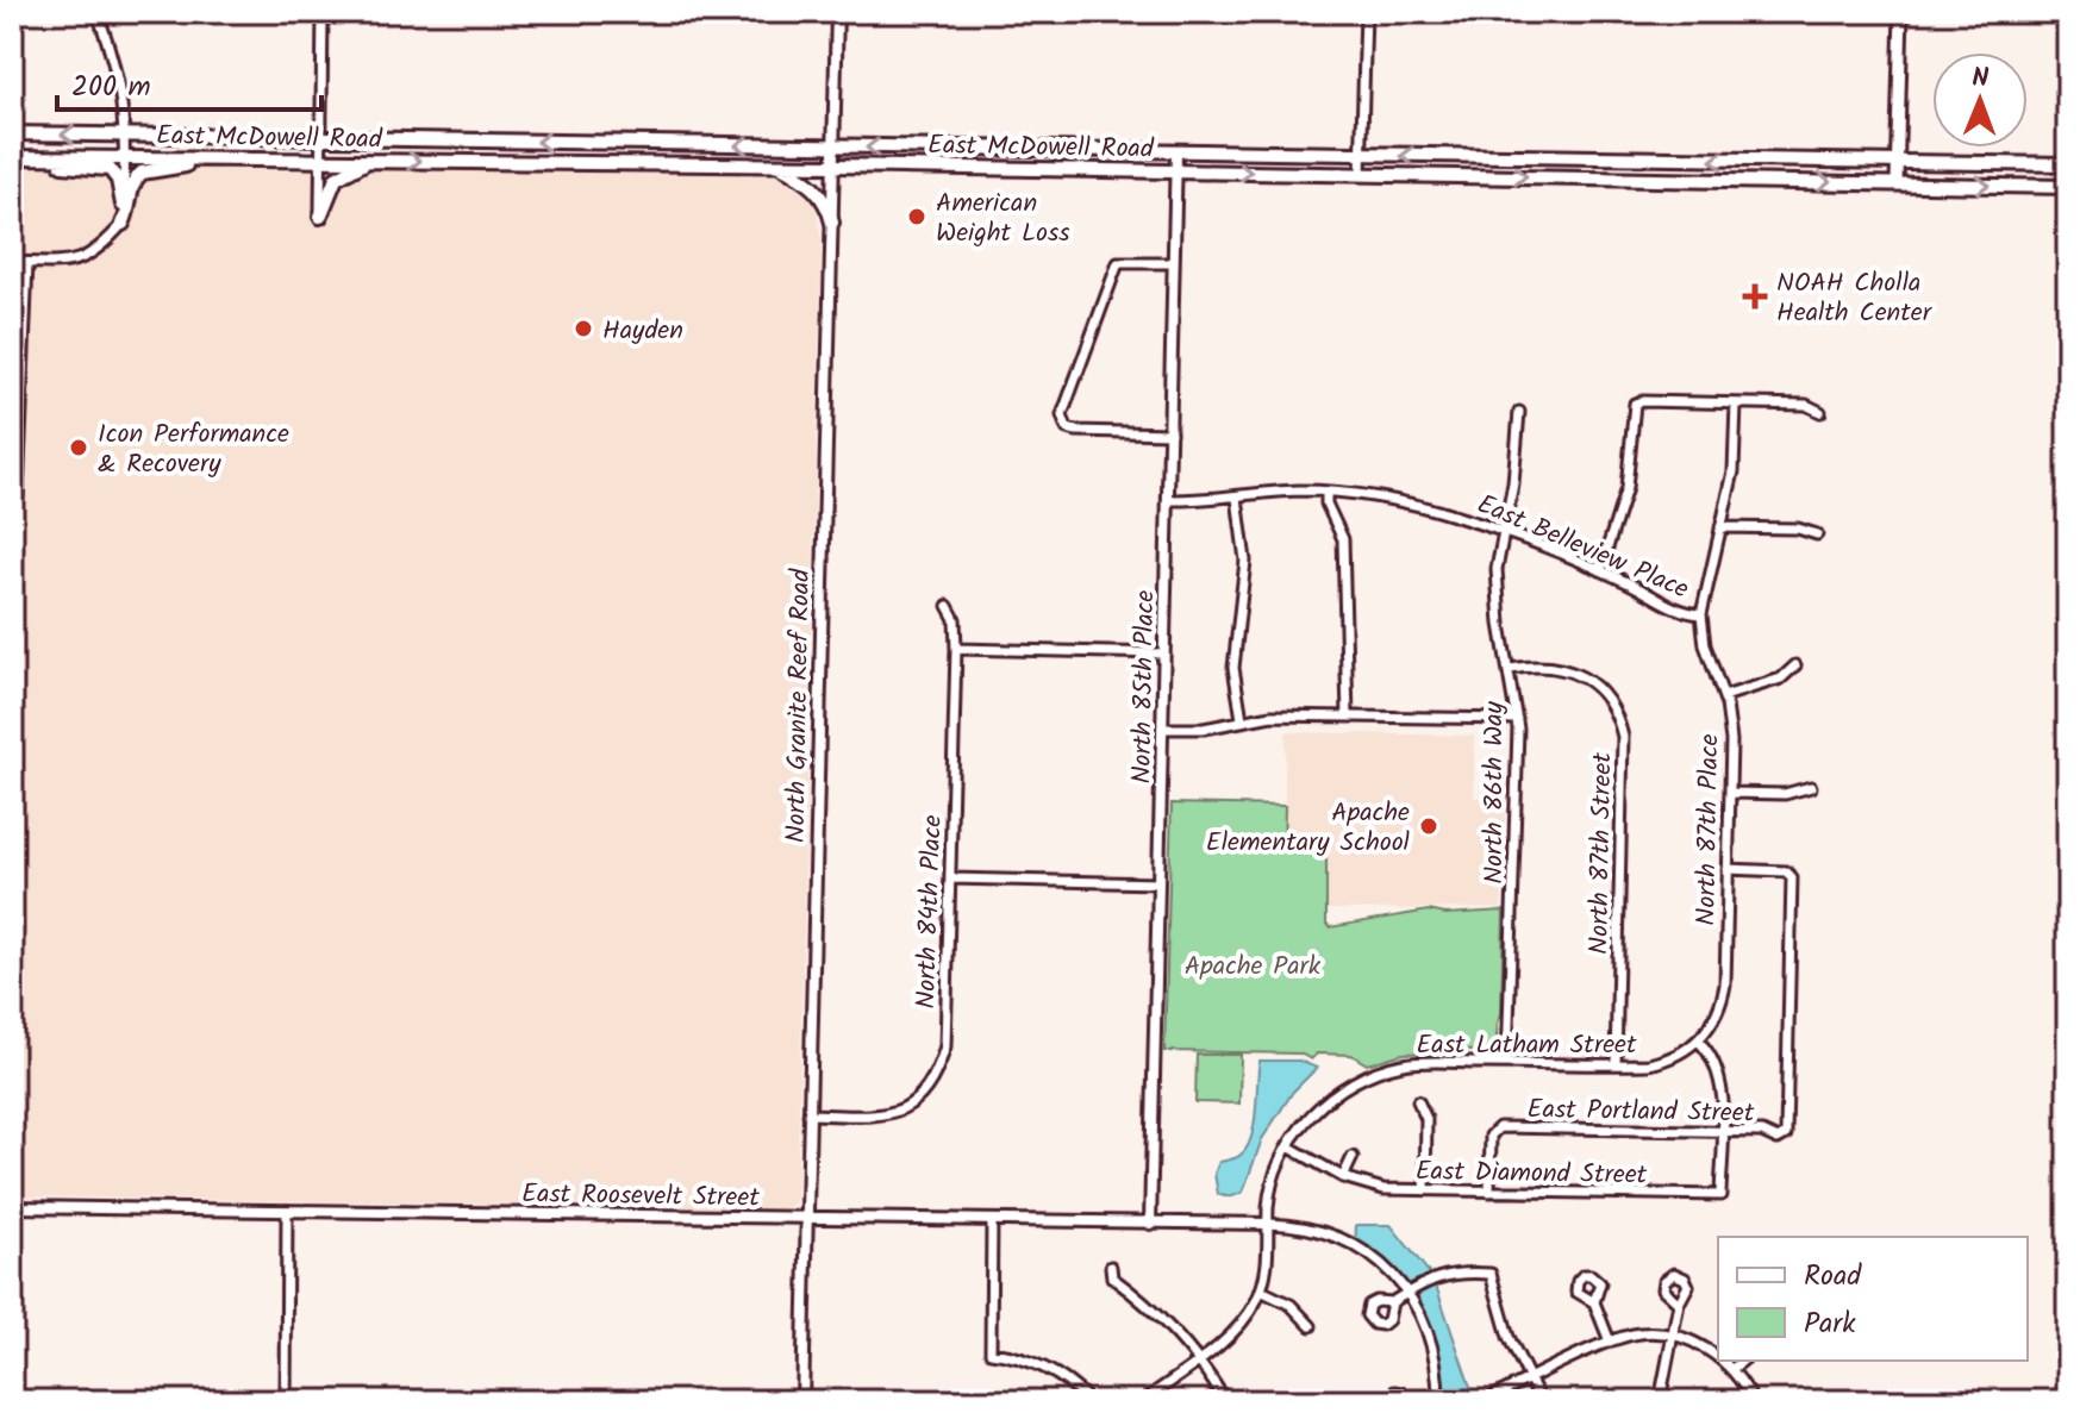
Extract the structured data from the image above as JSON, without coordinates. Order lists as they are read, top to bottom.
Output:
{
  "streets": {
    "main road": ["East McDowell Road"],
    "street": [
      "East Belleview Place",
      "North 85th Place",
      "North Granite Reef Road",
      "North 86th Way",
      "North 87th Place",
      "North 87th Street",
      "North 84th Place",
      "East Latham Street",
      "East Portland Street",
      "East Diamond Street",
      "East Roosevelt Street"
    ]
  },
  "crossings": [
    ["East McDowell Road", "North 85th Place"],
    ["East McDowell Road", "North Granite Reef Road"],
    ["East Belleview Place", "North 85th Place"],
    ["East Belleview Place", "North 86th Way"],
    ["East Belleview Place", "North 87th Place"],
    ["North 85th Place", "East Roosevelt Street"],
    ["North Granite Reef Road", "North 84th Place"],
    ["North Granite Reef Road", "East Roosevelt Street"],
    ["North 86th Way", "North 87th Street"],
    ["North 86th Way", "East Latham Street"],
    ["North 87th Place", "East Latham Street"],
    ["North 87th Place", "East Portland Street"],
    ["North 87th Street", "East Latham Street"],
    ["East Latham Street", "East Diamond Street"],
    ["East Latham Street", "East Roosevelt Street"],
    ["East Portland Street", "East Diamond Street"]
  ],
  "parks": ["Apache Park"],
  "places": {
    "other": [
      "American Weight Loss",
      "Hayden",
      "Icon Performance & Recovery",
      "Apache Elementary School"
    ],
    "health": ["NOAH Cholla Health Center"]
  },
  "legend": ["Road", "Park"],
  "scale_bar": "200 m",
  "north": "top"
}
